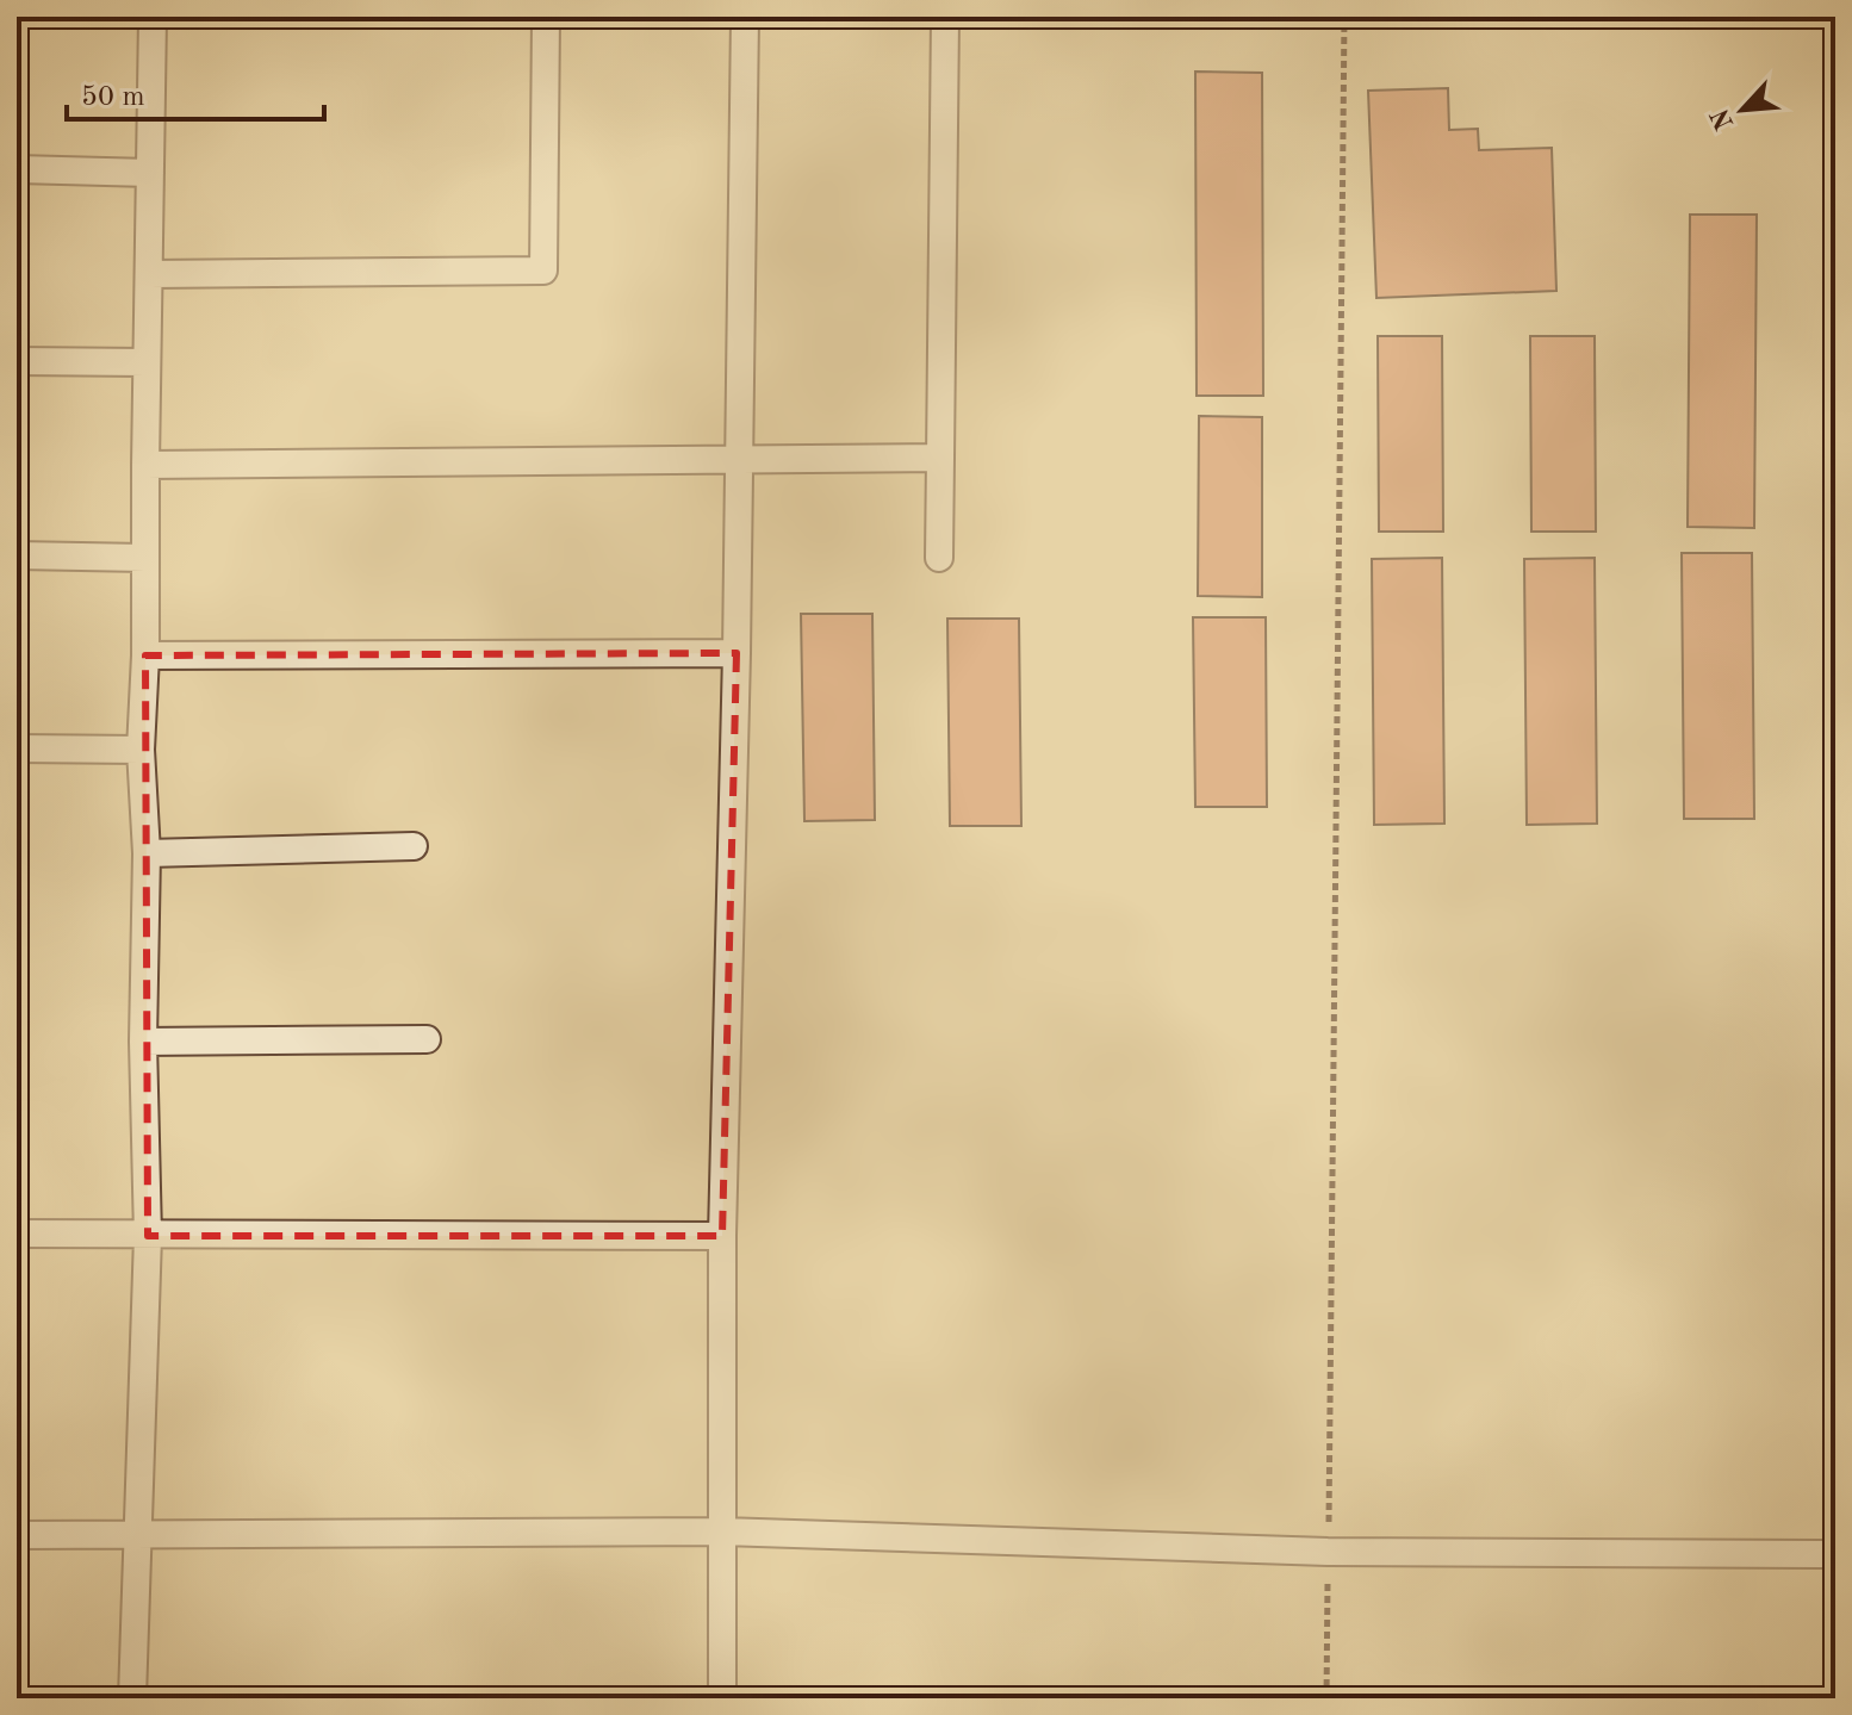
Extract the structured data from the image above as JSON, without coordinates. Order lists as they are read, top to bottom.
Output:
{
  "scale_bar": "50 m",
  "north": "bottom left"
}
